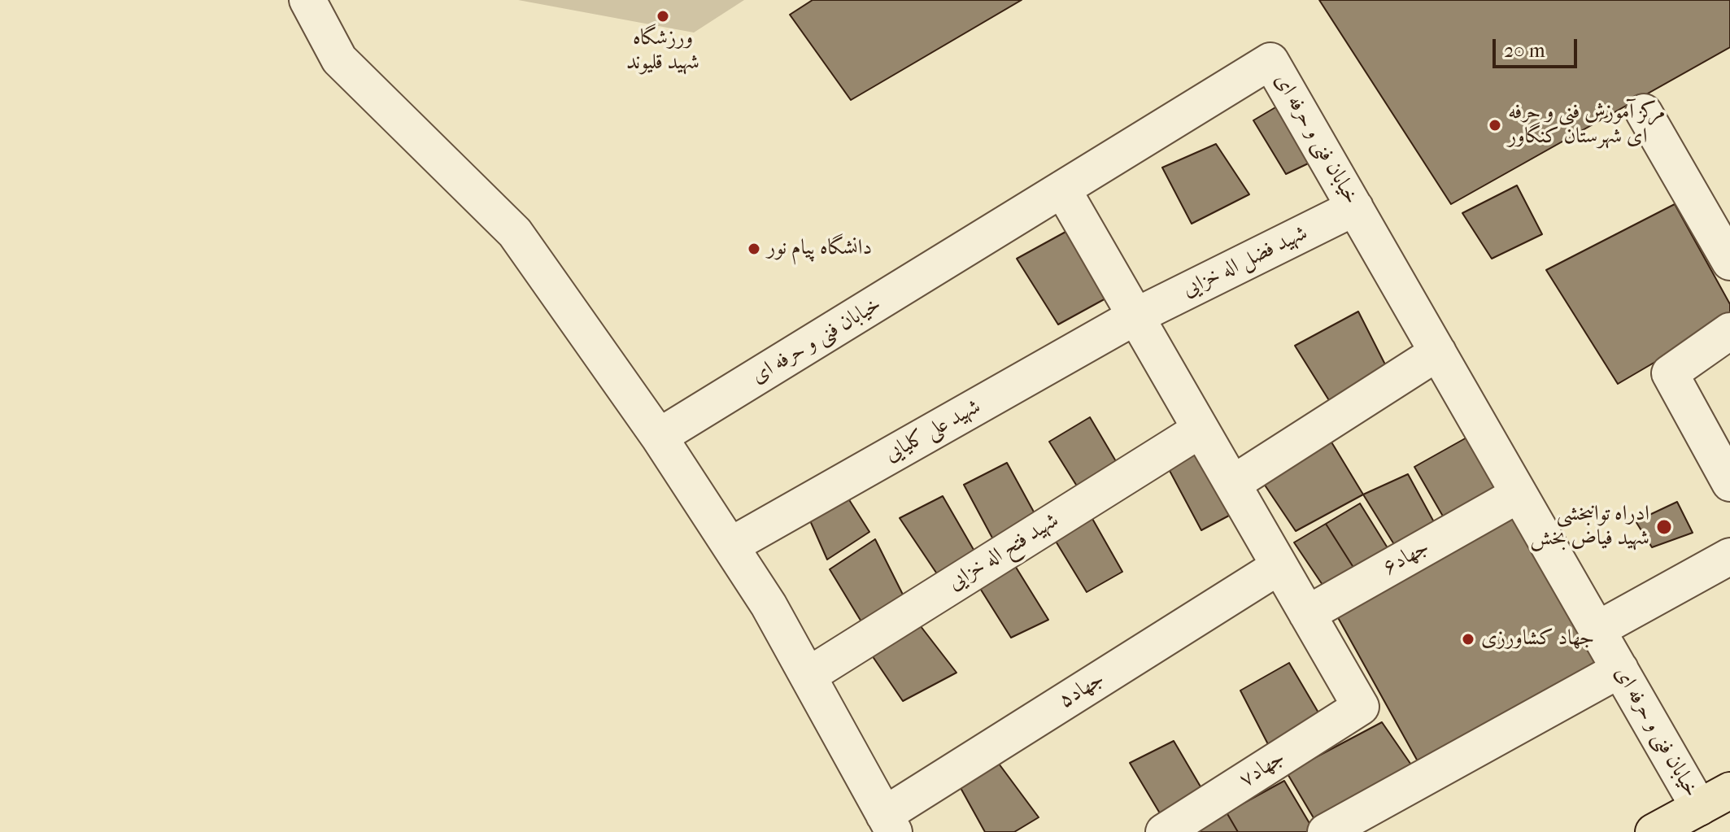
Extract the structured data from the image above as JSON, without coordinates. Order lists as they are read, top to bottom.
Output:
{
  "streets": {
    "street": [
      "خیابان فنی و حرفه ای",
      "شهید فضل اله خزایی",
      "شهید علی کلیایی",
      "شهید فتح اله خزایی",
      "جهاد۶",
      "جهاد۵",
      "جهاد۷"
    ]
  },
  "crossings": [
    ["خیابان فنی و حرفه ای", "شهید فضل اله خزایی"],
    ["شهید فضل اله خزایی", "شهید علی کلیایی"],
    ["جهاد۶", "جهاد۷"]
  ],
  "places": [
    "ورزشگاه شهید قلیوند",
    "مرکز آموزش فنی و حرفه ای شهرستان کنگاور",
    "دانشگاه پیام نور",
    "ادراه توانبخشی شهید فیاض بخش",
    "جهاد کشاورزی"
  ],
  "scale_bar": "20 m"
}
